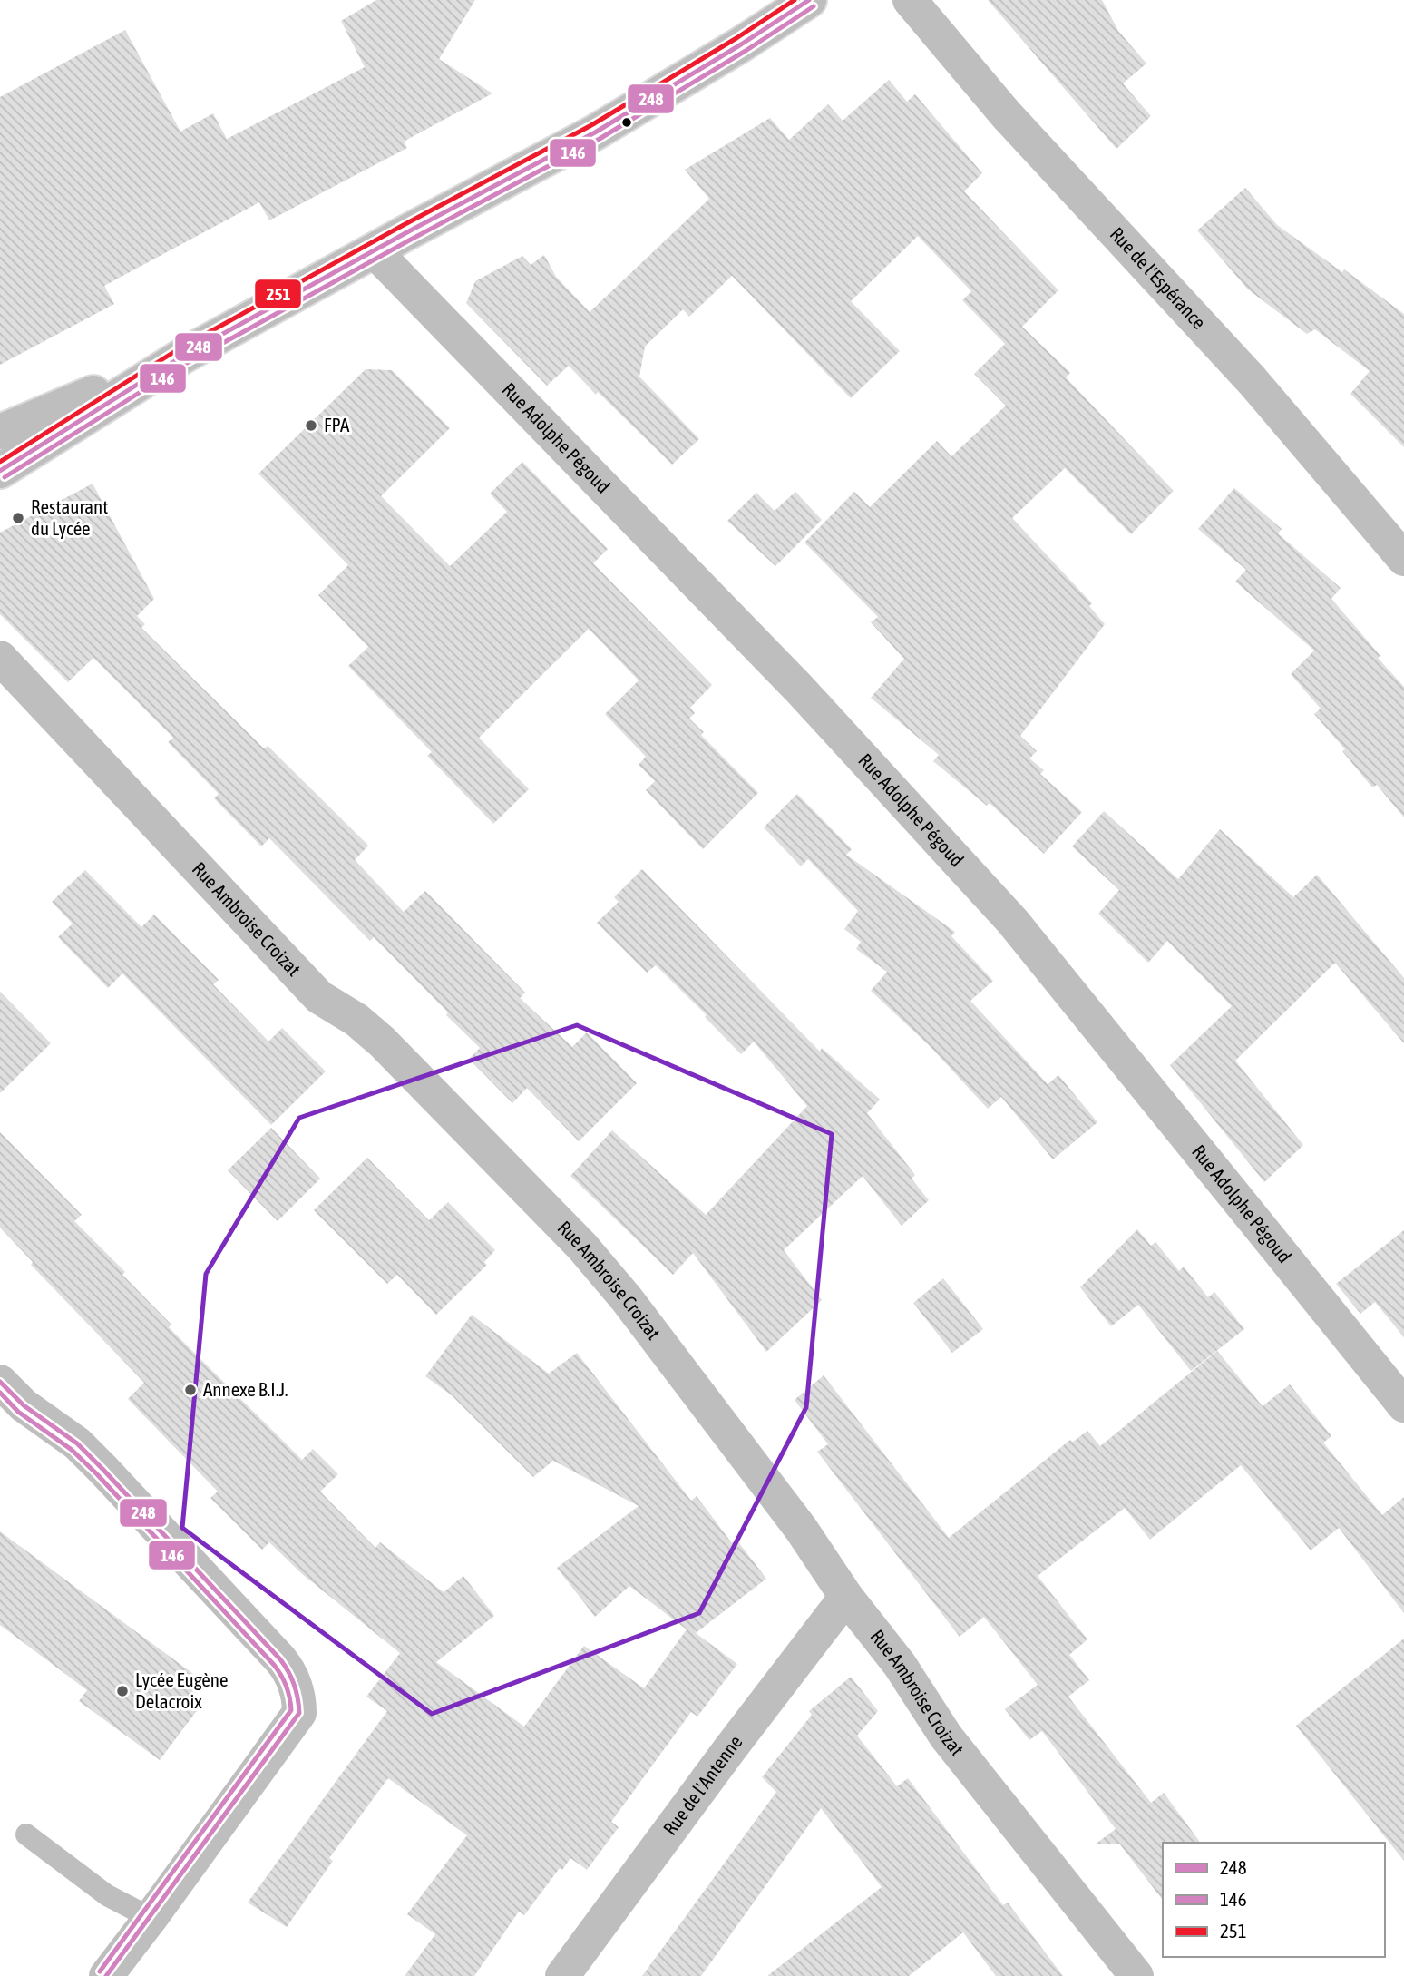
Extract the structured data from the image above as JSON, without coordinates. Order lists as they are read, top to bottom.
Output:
{
  "streets": {
    "street": [
      "Rue de l'Espérance",
      "Rue Adolphe Pégoud",
      "Rue Ambroise Croizat",
      "Rue de l'Antenne"
    ]
  },
  "crossings": [
    ["Rue Ambroise Croizat", "Rue de l'Antenne"]
  ],
  "places": [
    "FPA",
    "Restaurant du Lycée",
    "Annexe B.I.J.",
    "Lycée Eugène Delacroix"
  ],
  "lines": ["transit line 248", "transit line 251", "transit line 146"],
  "legend": ["248", "146", "251"]
}
